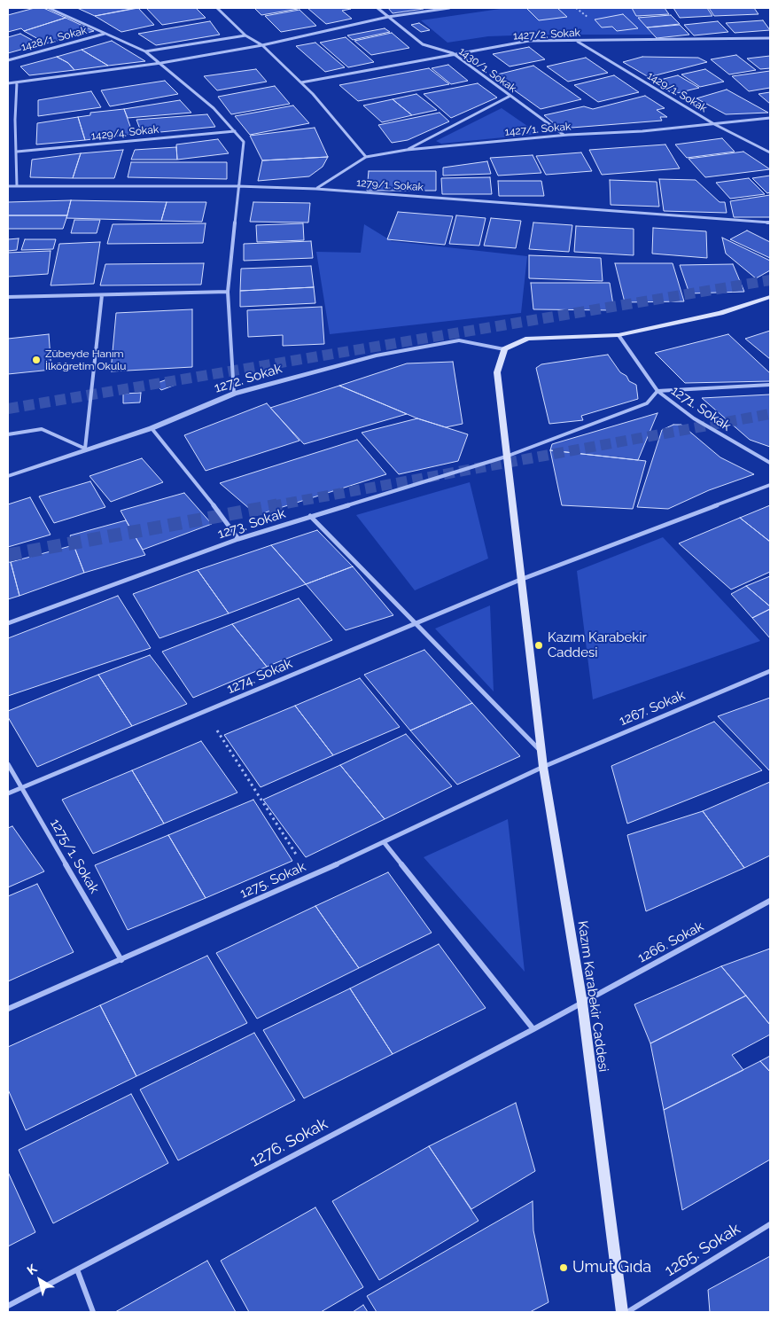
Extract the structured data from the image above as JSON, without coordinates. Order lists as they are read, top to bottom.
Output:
{
  "streets": {
    "main road": ["Kazım Karabekir Caddesi"],
    "street": [
      "1427/2. Sokak",
      "1428/1. Sokak",
      "1430/1. Sokak",
      "1429/1. Sokak",
      "1427/1. Sokak",
      "1429/4. Sokak",
      "1279/1. Sokak",
      "1272. Sokak",
      "1271. Sokak",
      "1273. Sokak",
      "1274. Sokak",
      "1267. Sokak",
      "1275/1. Sokak",
      "1275. Sokak",
      "1266. Sokak",
      "1276. Sokak",
      "1265. Sokak"
    ]
  },
  "crossings": [
    ["1427/2. Sokak", "1430/1. Sokak"],
    ["1427/2. Sokak", "1429/1. Sokak"],
    ["1430/1. Sokak", "1427/1. Sokak"],
    ["1429/1. Sokak", "1427/1. Sokak"],
    ["1427/1. Sokak", "1279/1. Sokak"],
    ["1272. Sokak", "Kazım Karabekir Caddesi"],
    ["1271. Sokak", "1273. Sokak"],
    ["1273. Sokak", "Kazım Karabekir Caddesi"],
    ["1274. Sokak", "1275/1. Sokak"],
    ["1274. Sokak", "Kazım Karabekir Caddesi"],
    ["1267. Sokak", "1275. Sokak"],
    ["1267. Sokak", "Kazım Karabekir Caddesi"],
    ["1275/1. Sokak", "1275. Sokak"],
    ["1275. Sokak", "Kazım Karabekir Caddesi"],
    ["1266. Sokak", "Kazım Karabekir Caddesi"],
    ["1266. Sokak", "1276. Sokak"],
    ["Kazım Karabekir Caddesi", "1276. Sokak"]
  ],
  "places": ["Zübeyde Hanım İlköğretim Okulu", "Kazım Karabekir Caddesi", "Umut Gıda"],
  "north": "top left"
}
